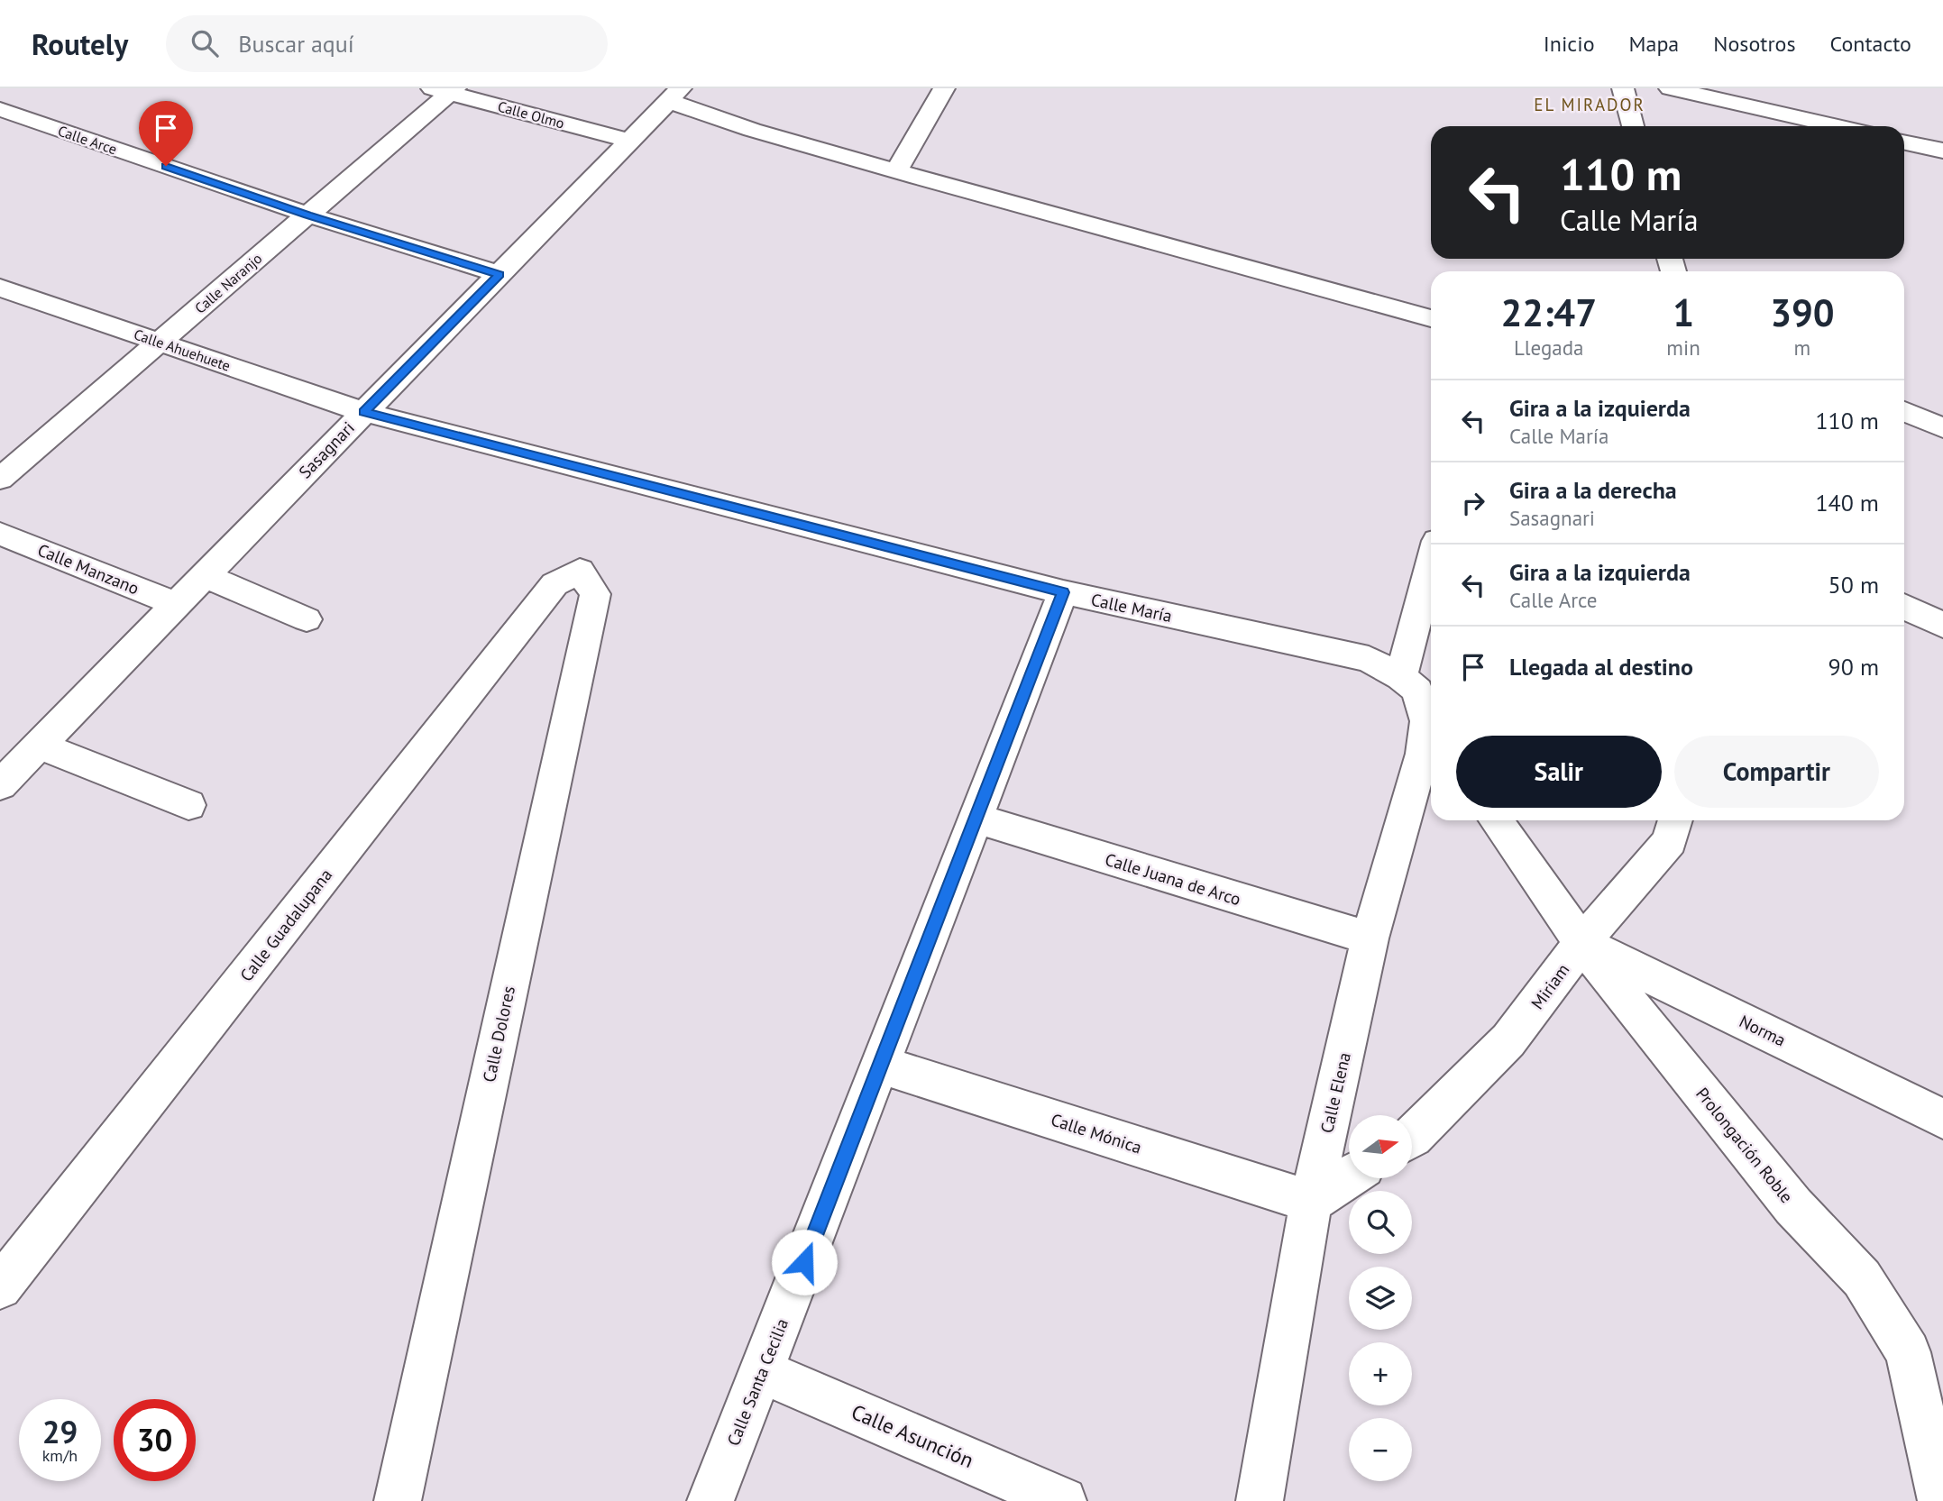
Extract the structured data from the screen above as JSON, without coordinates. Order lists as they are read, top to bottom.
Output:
{
  "streets": {
    "street": [
      "Calle Olmo",
      "Calle Arce",
      "Calle Naranjo",
      "Calle Ahuehuete",
      "Sasagnari",
      "Calle Manzano",
      "Calle María",
      "Calle Juana de Arco",
      "Calle Guadalupana",
      "Miriam",
      "Norma",
      "Calle Dolores",
      "Calle Elena",
      "Calle Mónica",
      "Prolongación Roble",
      "Calle Santa Cecilia",
      "Calle Asunción"
    ]
  },
  "crossings": [
    ["Calle Olmo", "Calle Naranjo"],
    ["Calle Olmo", "Sasagnari"],
    ["Calle Arce", "Calle Naranjo"],
    ["Calle Arce", "Sasagnari"],
    ["Calle Naranjo", "Calle Ahuehuete"],
    ["Calle Ahuehuete", "Sasagnari"],
    ["Calle Ahuehuete", "Calle María"],
    ["Sasagnari", "Calle Manzano"],
    ["Sasagnari", "Calle María"],
    ["Calle María", "Calle Elena"],
    ["Calle María", "Calle Santa Cecilia"],
    ["Calle Juana de Arco", "Calle Elena"],
    ["Calle Juana de Arco", "Calle Santa Cecilia"],
    ["Calle Guadalupana", "Calle Dolores"],
    ["Miriam", "Norma"],
    ["Miriam", "Prolongación Roble"],
    ["Norma", "Prolongación Roble"],
    ["Calle Elena", "Calle Mónica"],
    ["Calle Mónica", "Calle Santa Cecilia"],
    ["Calle Santa Cecilia", "Calle Asunción"]
  ],
  "districts": ["EL MIRADOR"],
  "north": "right",
  "page": {
    "header": "Routely",
    "search": "Buscar aquí",
    "nav": [
      "Inicio",
      "Mapa",
      "Nosotros",
      "Contacto"
    ],
    "turn": ["110 m", "Calle María"],
    "eta": [
      "22:47",
      "Llegada",
      "1",
      "min",
      "390",
      "m"
    ],
    "list": [
      {
        "name": "Gira a la izquierda",
        "note": "Calle María",
        "value": "110 m"
      },
      {
        "name": "Gira a la derecha",
        "note": "Sasagnari",
        "value": "140 m"
      },
      {
        "name": "Gira a la izquierda",
        "note": "Calle Arce",
        "value": "50 m"
      },
      {
        "name": "Llegada al destino",
        "value": "90 m"
      }
    ],
    "buttons": ["Salir", "Compartir"],
    "map_buttons": ["+", "−"],
    "speed": "29 km/h",
    "limit": "30"
  }
}
